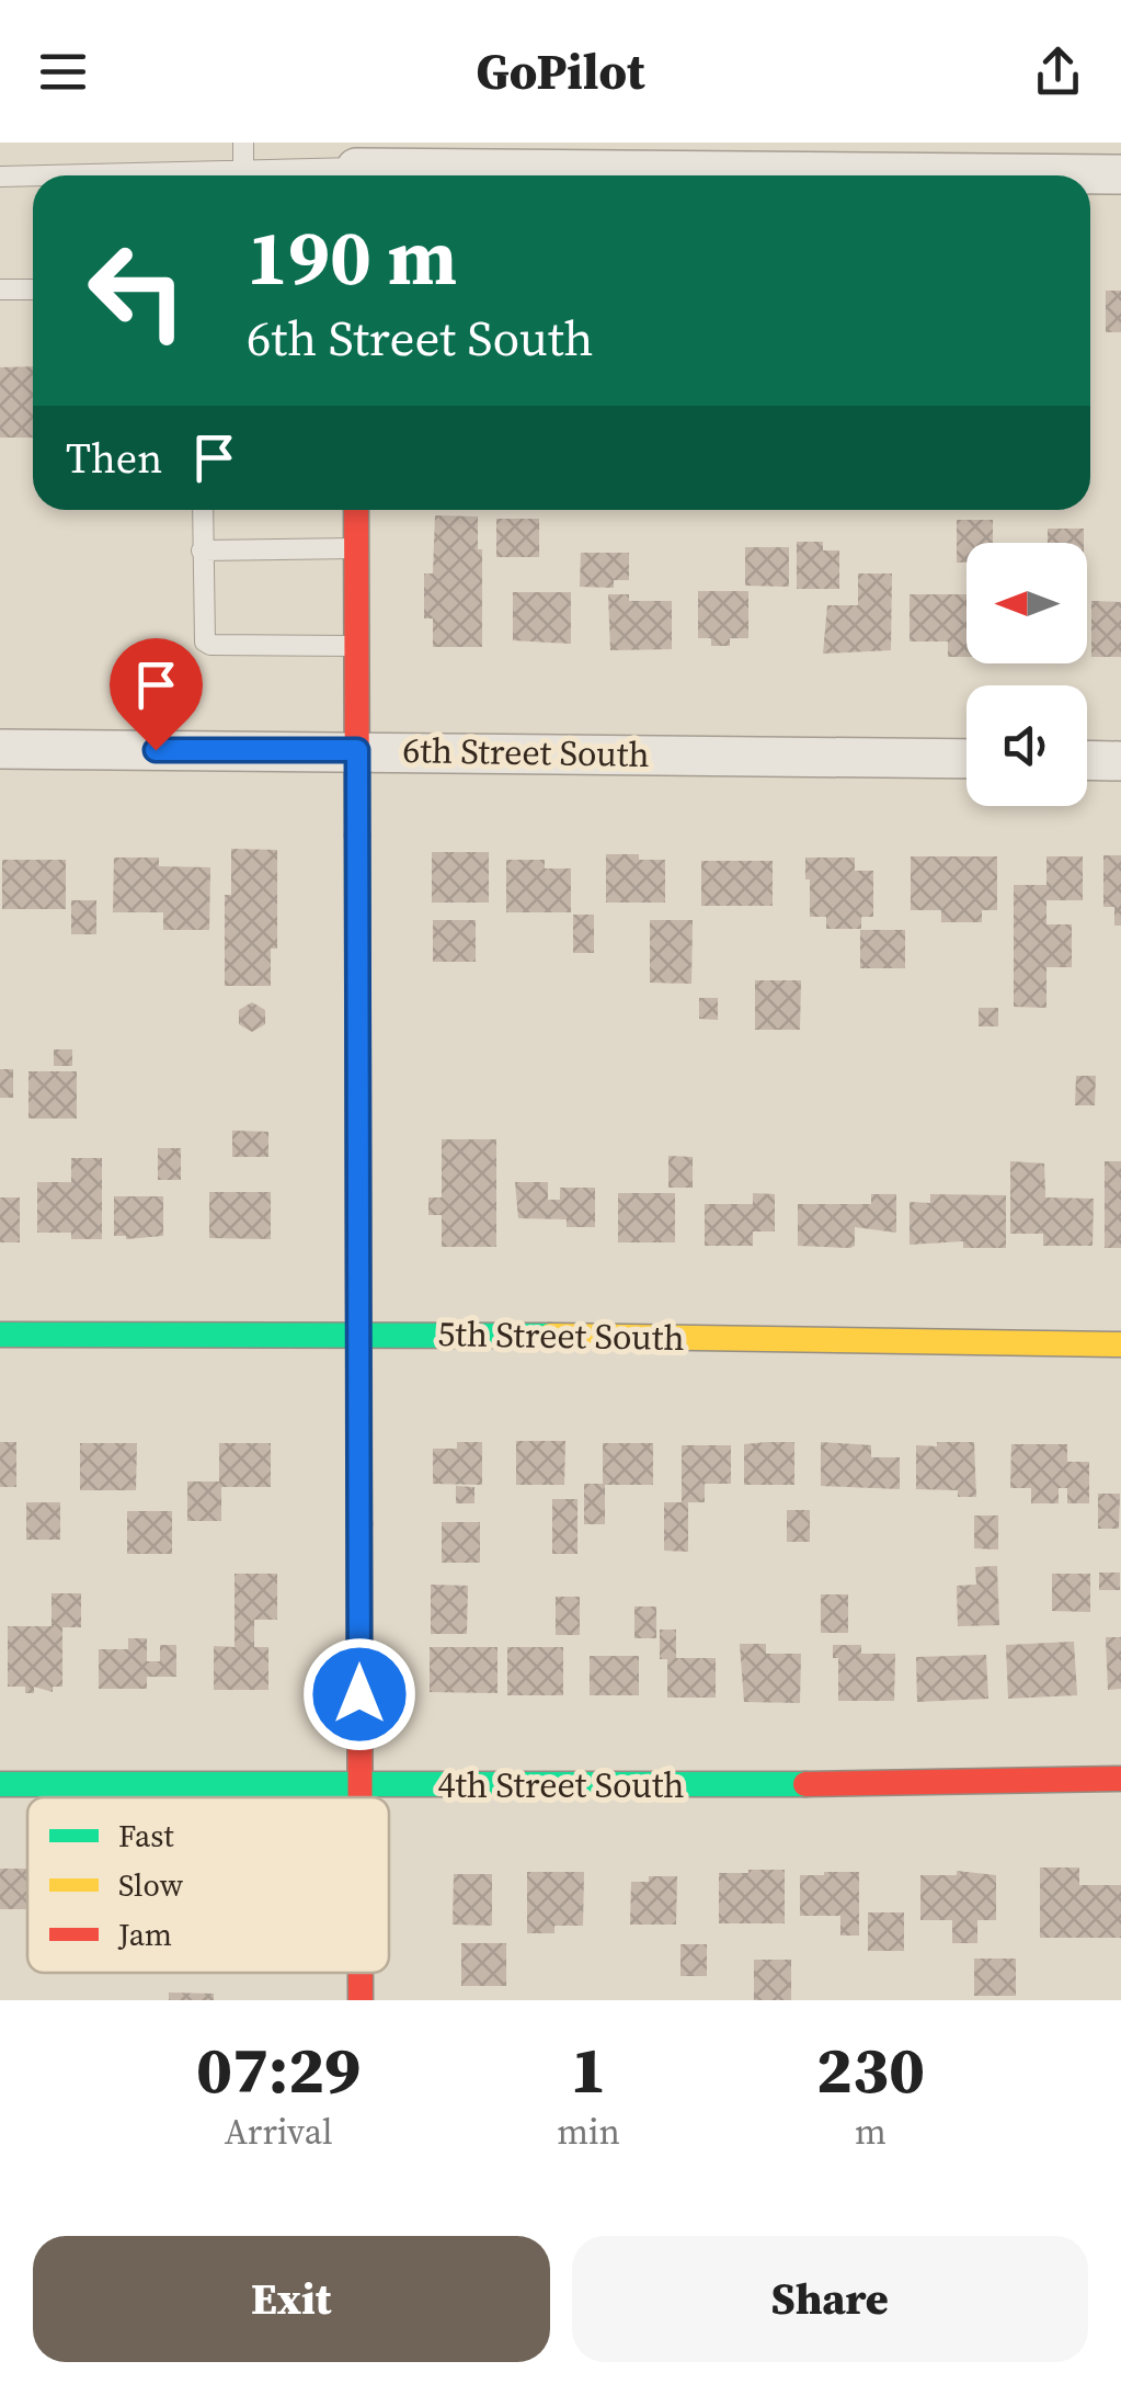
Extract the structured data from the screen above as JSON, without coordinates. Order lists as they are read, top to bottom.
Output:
{
  "streets": {
    "street": ["6th Street South", "5th Street South", "4th Street South"]
  },
  "legend": ["Fast", "Slow", "Jam"],
  "north": "left",
  "page": {
    "header": "GoPilot",
    "turn": ["190 m", "6th Street South"],
    "then": "Then",
    "eta": [
      "07:29",
      "Arrival",
      "1",
      "min",
      "230",
      "m"
    ],
    "buttons": ["Exit", "Share"]
  }
}
